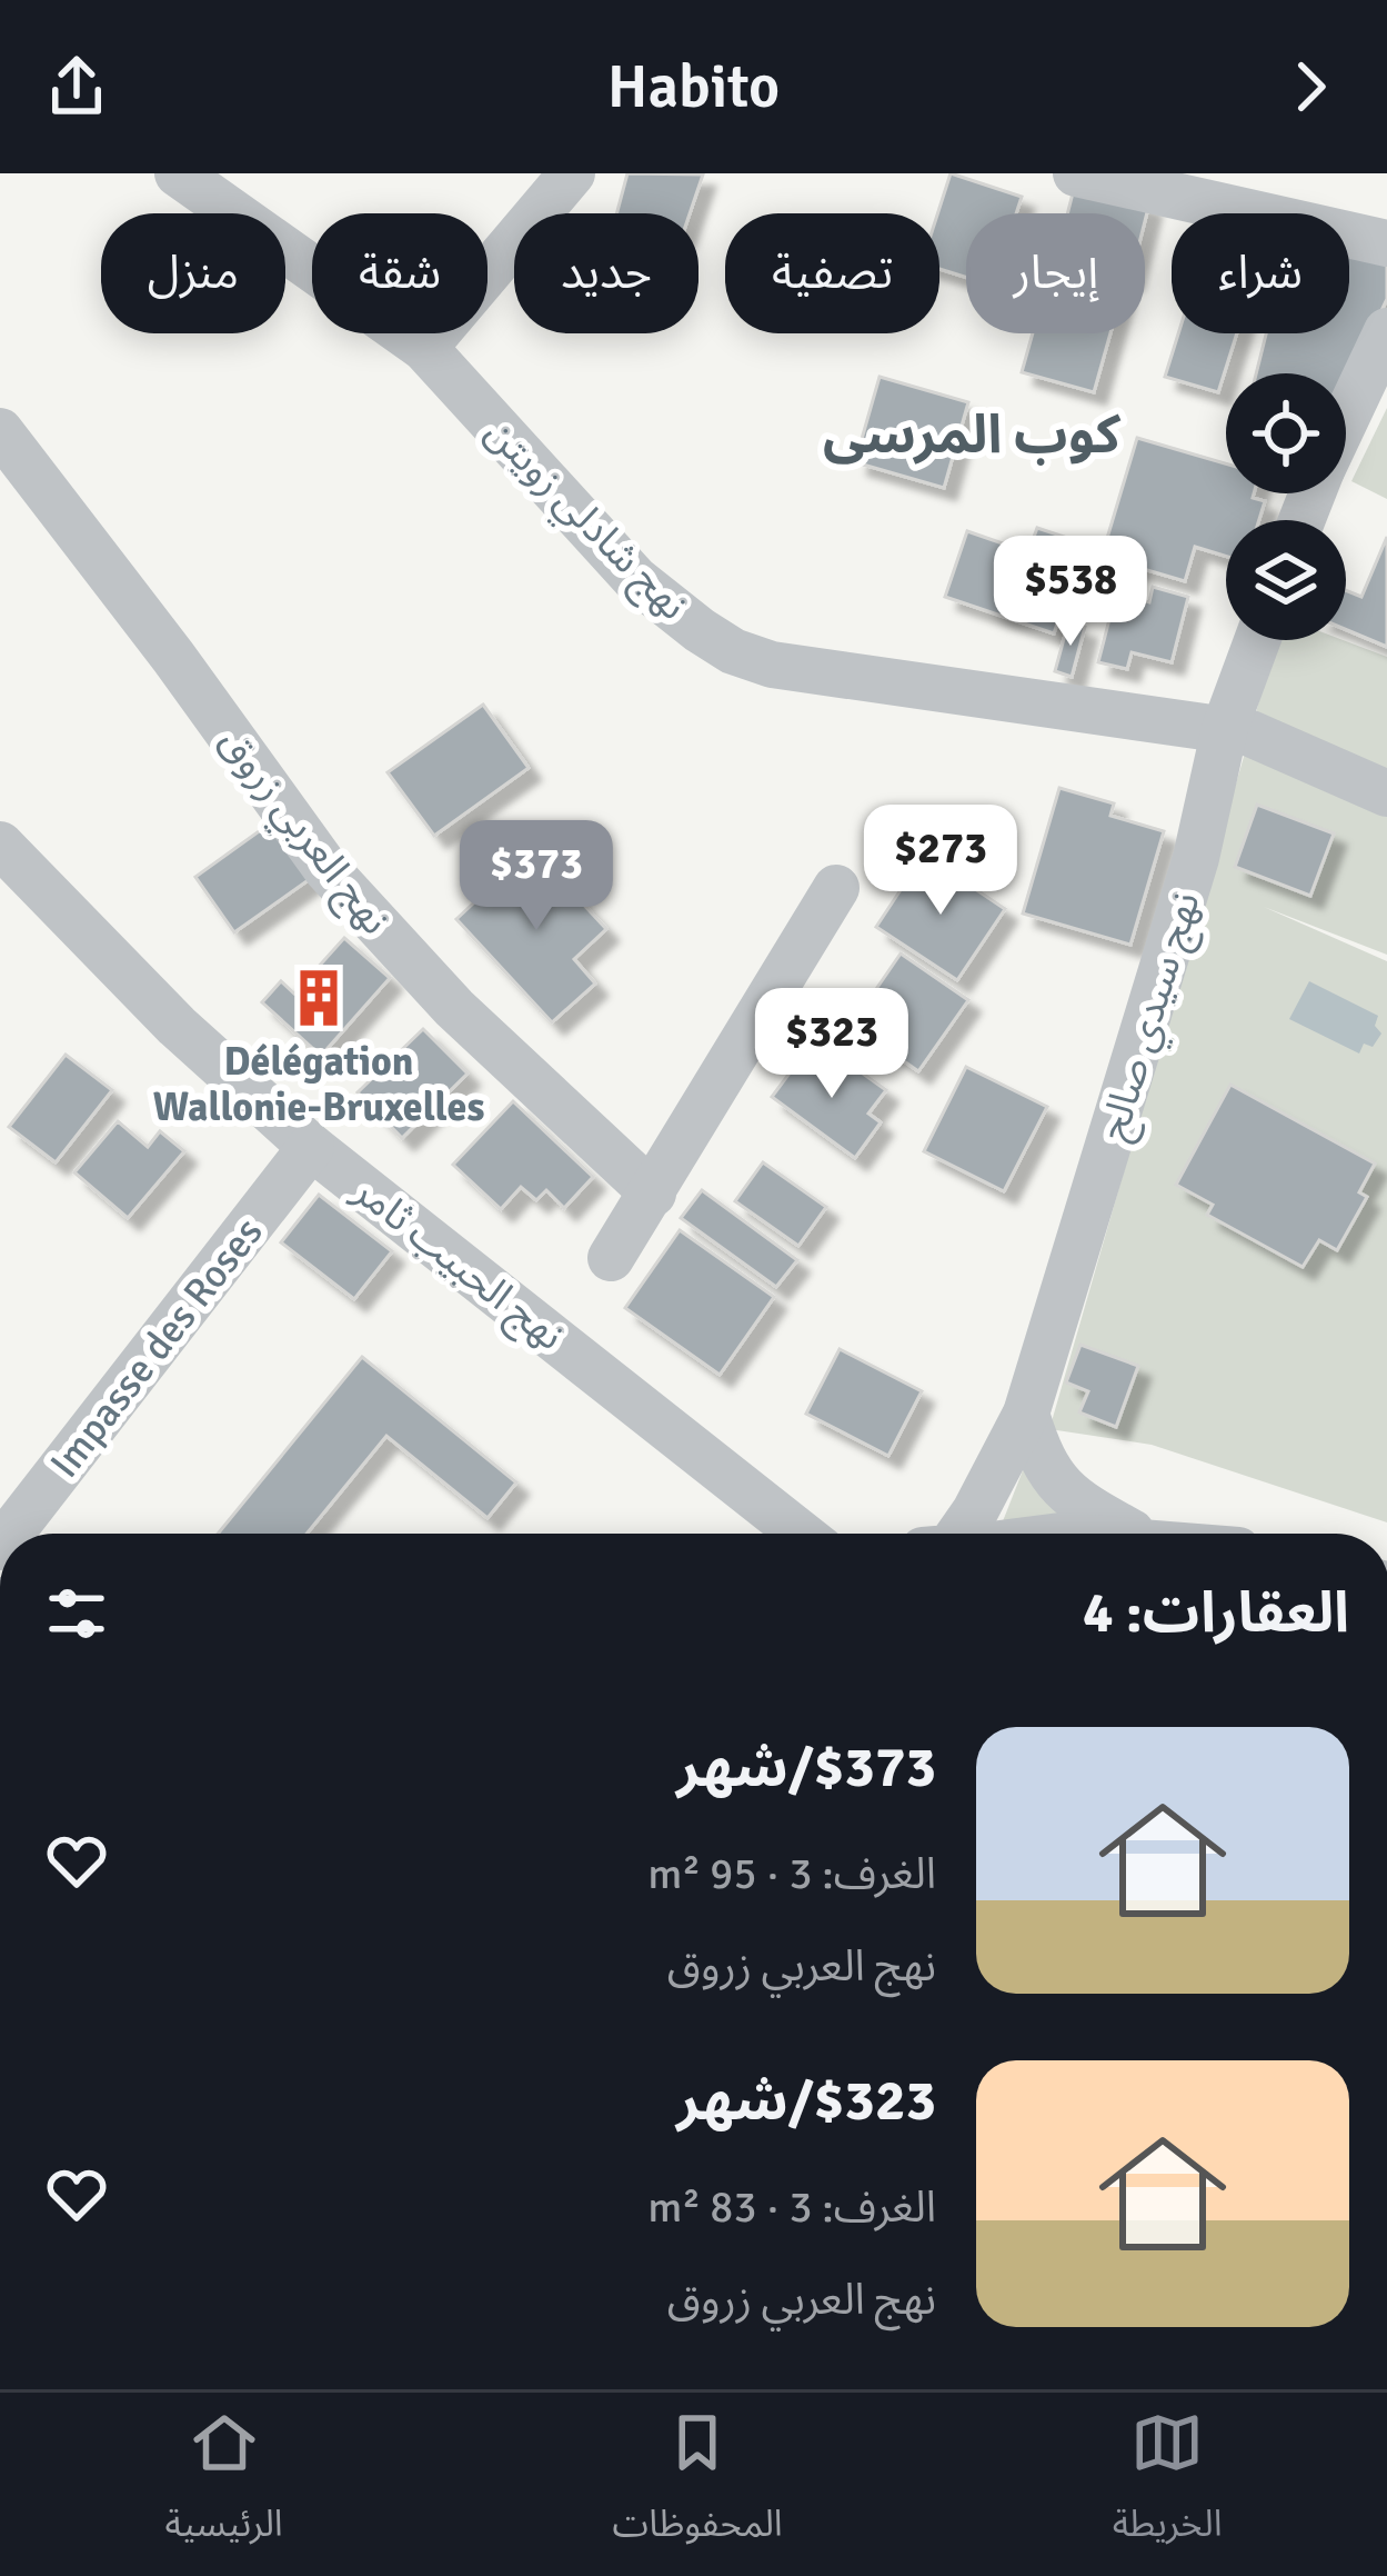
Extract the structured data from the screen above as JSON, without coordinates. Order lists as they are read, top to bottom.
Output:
{
  "streets": {
    "street": [
      "نهج شادلي زويتن",
      "نهج العربي زروق",
      "نهج سيدي صالح",
      "نهج الحبيب ثامر",
      "Impasse des Roses"
    ]
  },
  "crossings": [
    ["نهج شادلي زويتن", "نهج سيدي صالح"],
    ["نهج الحبيب ثامر", "Impasse des Roses"]
  ],
  "districts": ["كوب المرسى"],
  "places": {
    "building": ["Délégation Wallonie-Bruxelles"]
  },
  "page": {
    "header": "Habito",
    "chip": [
      "شراء",
      "إيجار",
      "تصفية",
      "جديد",
      "شقة",
      "منزل"
    ],
    "price": [
      "$538",
      "$273",
      "$373",
      "$323"
    ],
    "heading": "العقارات: 4",
    "list": [
      {
        "name": "$373/شهر",
        "note": "الغرف: 3 · 95 m² · نهج العربي زروق"
      },
      {
        "name": "$323/شهر",
        "note": "الغرف: 3 · 83 m² · نهج العربي زروق"
      }
    ],
    "tabs": ["الخريطة", "المحفوظات", "الرئيسية"]
  }
}
